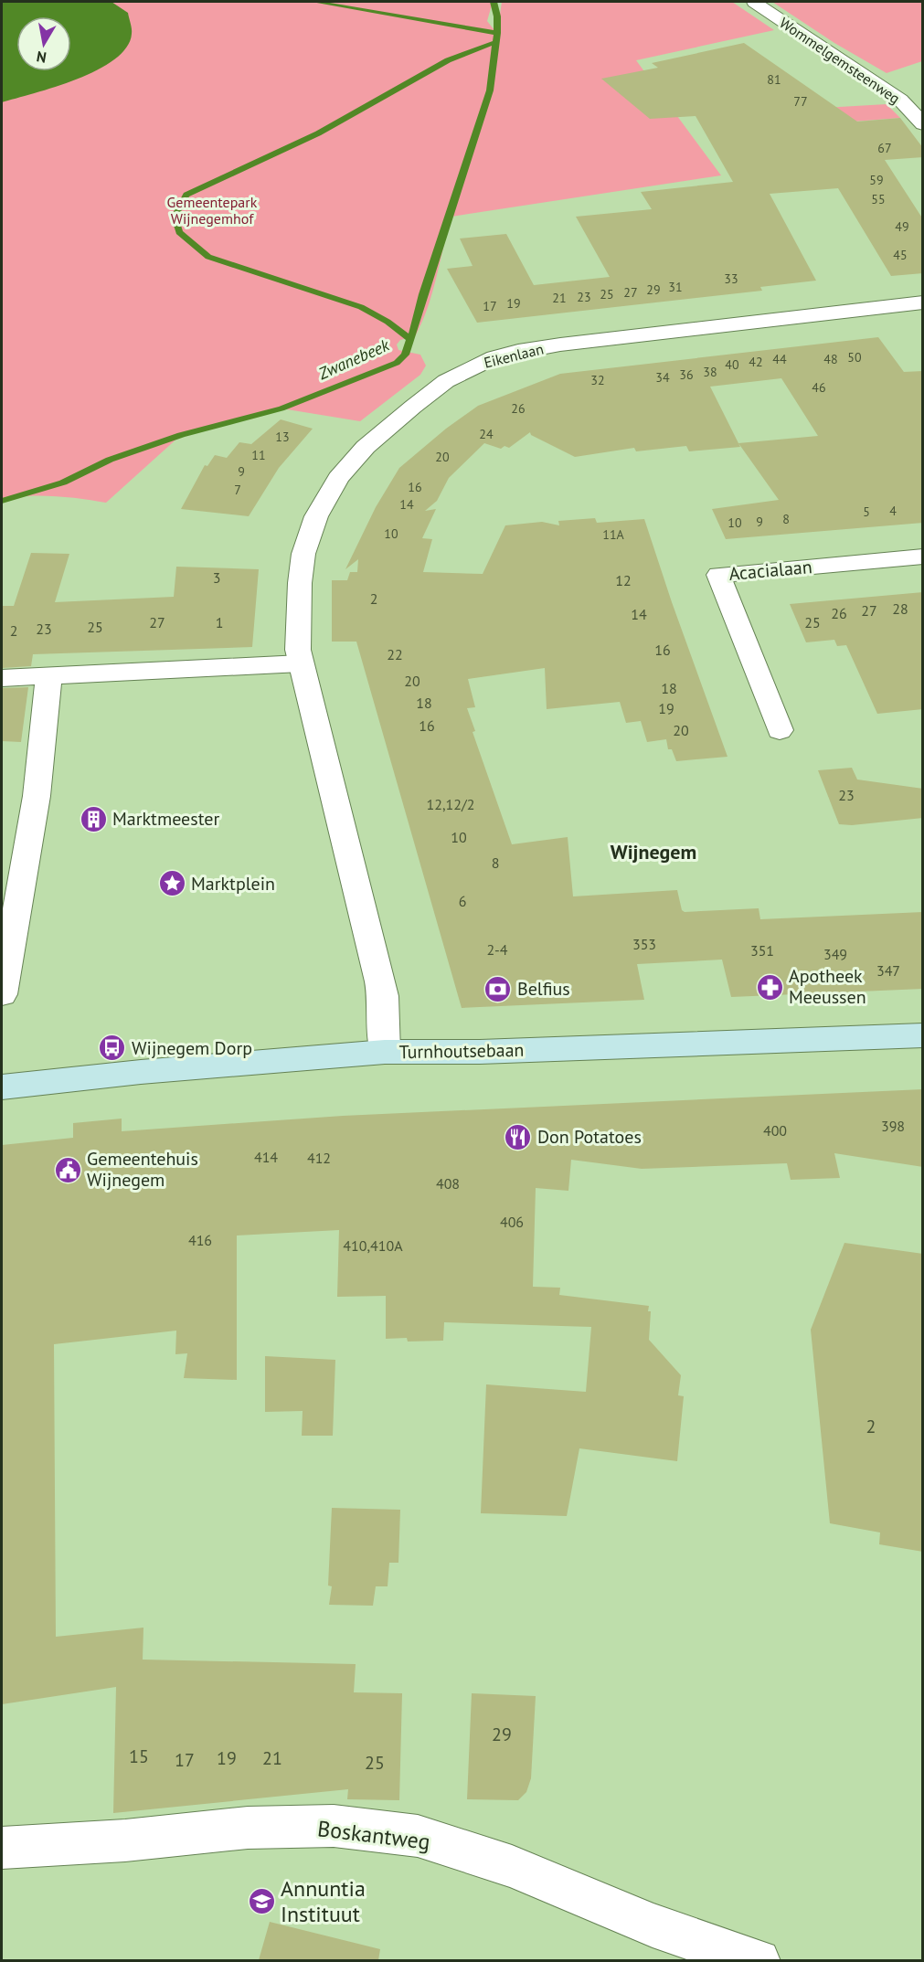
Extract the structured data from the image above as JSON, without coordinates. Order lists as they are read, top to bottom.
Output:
{
  "streets": {
    "main road": ["Turnhoutsebaan"],
    "street": [
      "Wommelgemsteenweg",
      "Eikenlaan",
      "Acacialaan",
      "Boskantweg"
    ]
  },
  "districts": ["Wijnegem"],
  "water": ["Zwanebeek"],
  "parks": ["Gemeentepark Wijnegemhof"],
  "places": {
    "building": ["Marktmeester"],
    "place": ["Marktplein"],
    "pharmacy": ["Apotheek Meeussen"],
    "bank": ["Belfius"],
    "bus stop": ["Wijnegem Dorp"],
    "restaurant": ["Don Potatoes"],
    "public building": ["Gemeentehuis Wijnegem"],
    "school or university": ["Annuntia Instituut"]
  },
  "house_numbers": [
    "81",
    "77",
    "67",
    "59",
    "55",
    "49",
    "45",
    "33",
    "31",
    "29",
    "27",
    "25",
    "23",
    "21",
    "19",
    "17",
    "50",
    "44",
    "48",
    "42",
    "40",
    "38",
    "36",
    "34",
    "32",
    "46",
    "26",
    "24",
    "13",
    "11",
    "20",
    "9",
    "16",
    "7",
    "14",
    "4",
    "5",
    "8",
    "9",
    "10",
    "10",
    "11A",
    "3",
    "12",
    "2",
    "28",
    "27",
    "26",
    "14",
    "27",
    "1",
    "25",
    "25",
    "23",
    "2",
    "16",
    "22",
    "20",
    "18",
    "18",
    "19",
    "16",
    "20",
    "23",
    "12,12/2",
    "10",
    "8",
    "6",
    "353",
    "2-4",
    "351",
    "349",
    "347",
    "398",
    "400",
    "414",
    "412",
    "408",
    "406",
    "416",
    "410,410A",
    "2",
    "29",
    "15",
    "19",
    "21",
    "17",
    "25"
  ],
  "north": "bottom"
}
